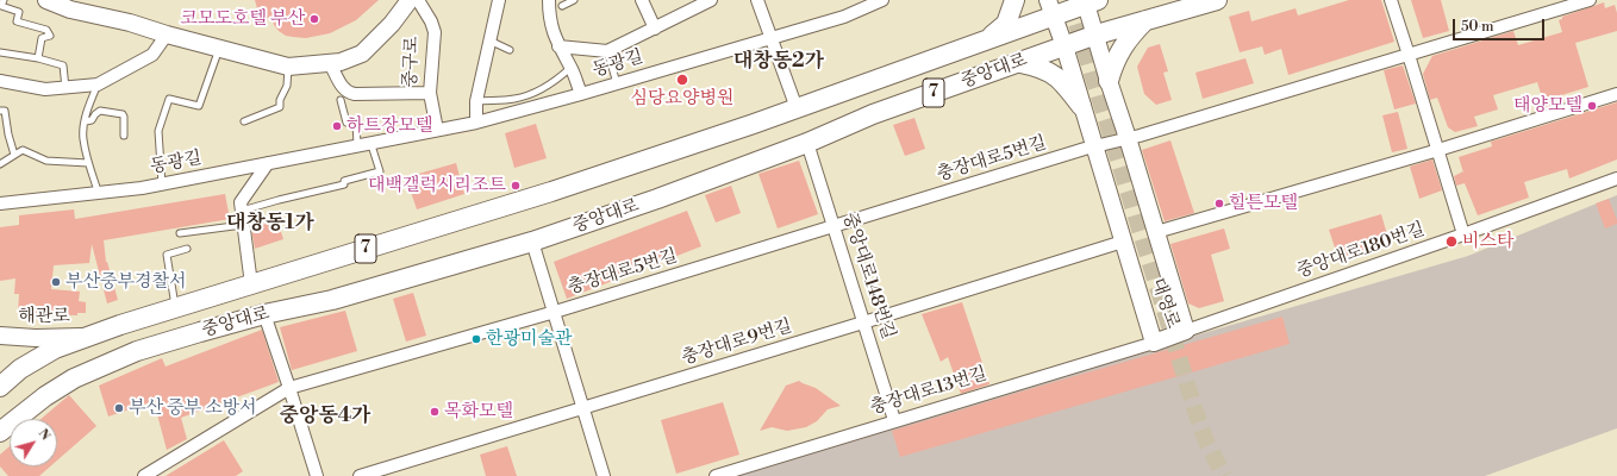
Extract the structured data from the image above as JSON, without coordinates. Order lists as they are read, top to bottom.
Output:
{
  "streets": {
    "main road": [
      "중구로",
      "중앙대로",
      "7",
      "대영로",
      "해관로"
    ],
    "street": [
      "동광길",
      "충장대로5번길",
      "중앙대로180번길",
      "중앙대로148번길",
      "충장대로9번길",
      "충장대로13번길"
    ]
  },
  "crossings": [
    ["중구로", "동광길"],
    ["중앙대로", "중앙대로148번길"],
    ["중앙대로", "대영로"],
    ["중앙대로", "해관로"],
    ["충장대로5번길", "중앙대로148번길"],
    ["충장대로5번길", "대영로"],
    ["중앙대로180번길", "대영로"],
    ["중앙대로148번길", "충장대로9번길"],
    ["중앙대로148번길", "충장대로13번길"],
    ["대영로", "충장대로9번길"],
    ["대영로", "충장대로13번길"]
  ],
  "districts": ["대창동2가", "대창동1가", "중앙동4가"],
  "places": [
    "코모도호텔 부산",
    "심당요양병원",
    "태양모텔",
    "하트장모텔",
    "대백갤럭시리조트",
    "힐튼모텔",
    "비스타",
    "부산중부경찰서",
    "한광미술관",
    "부산 중부 소방서",
    "목화모텔"
  ],
  "scale_bar": "50 m",
  "north": "top right"
}
